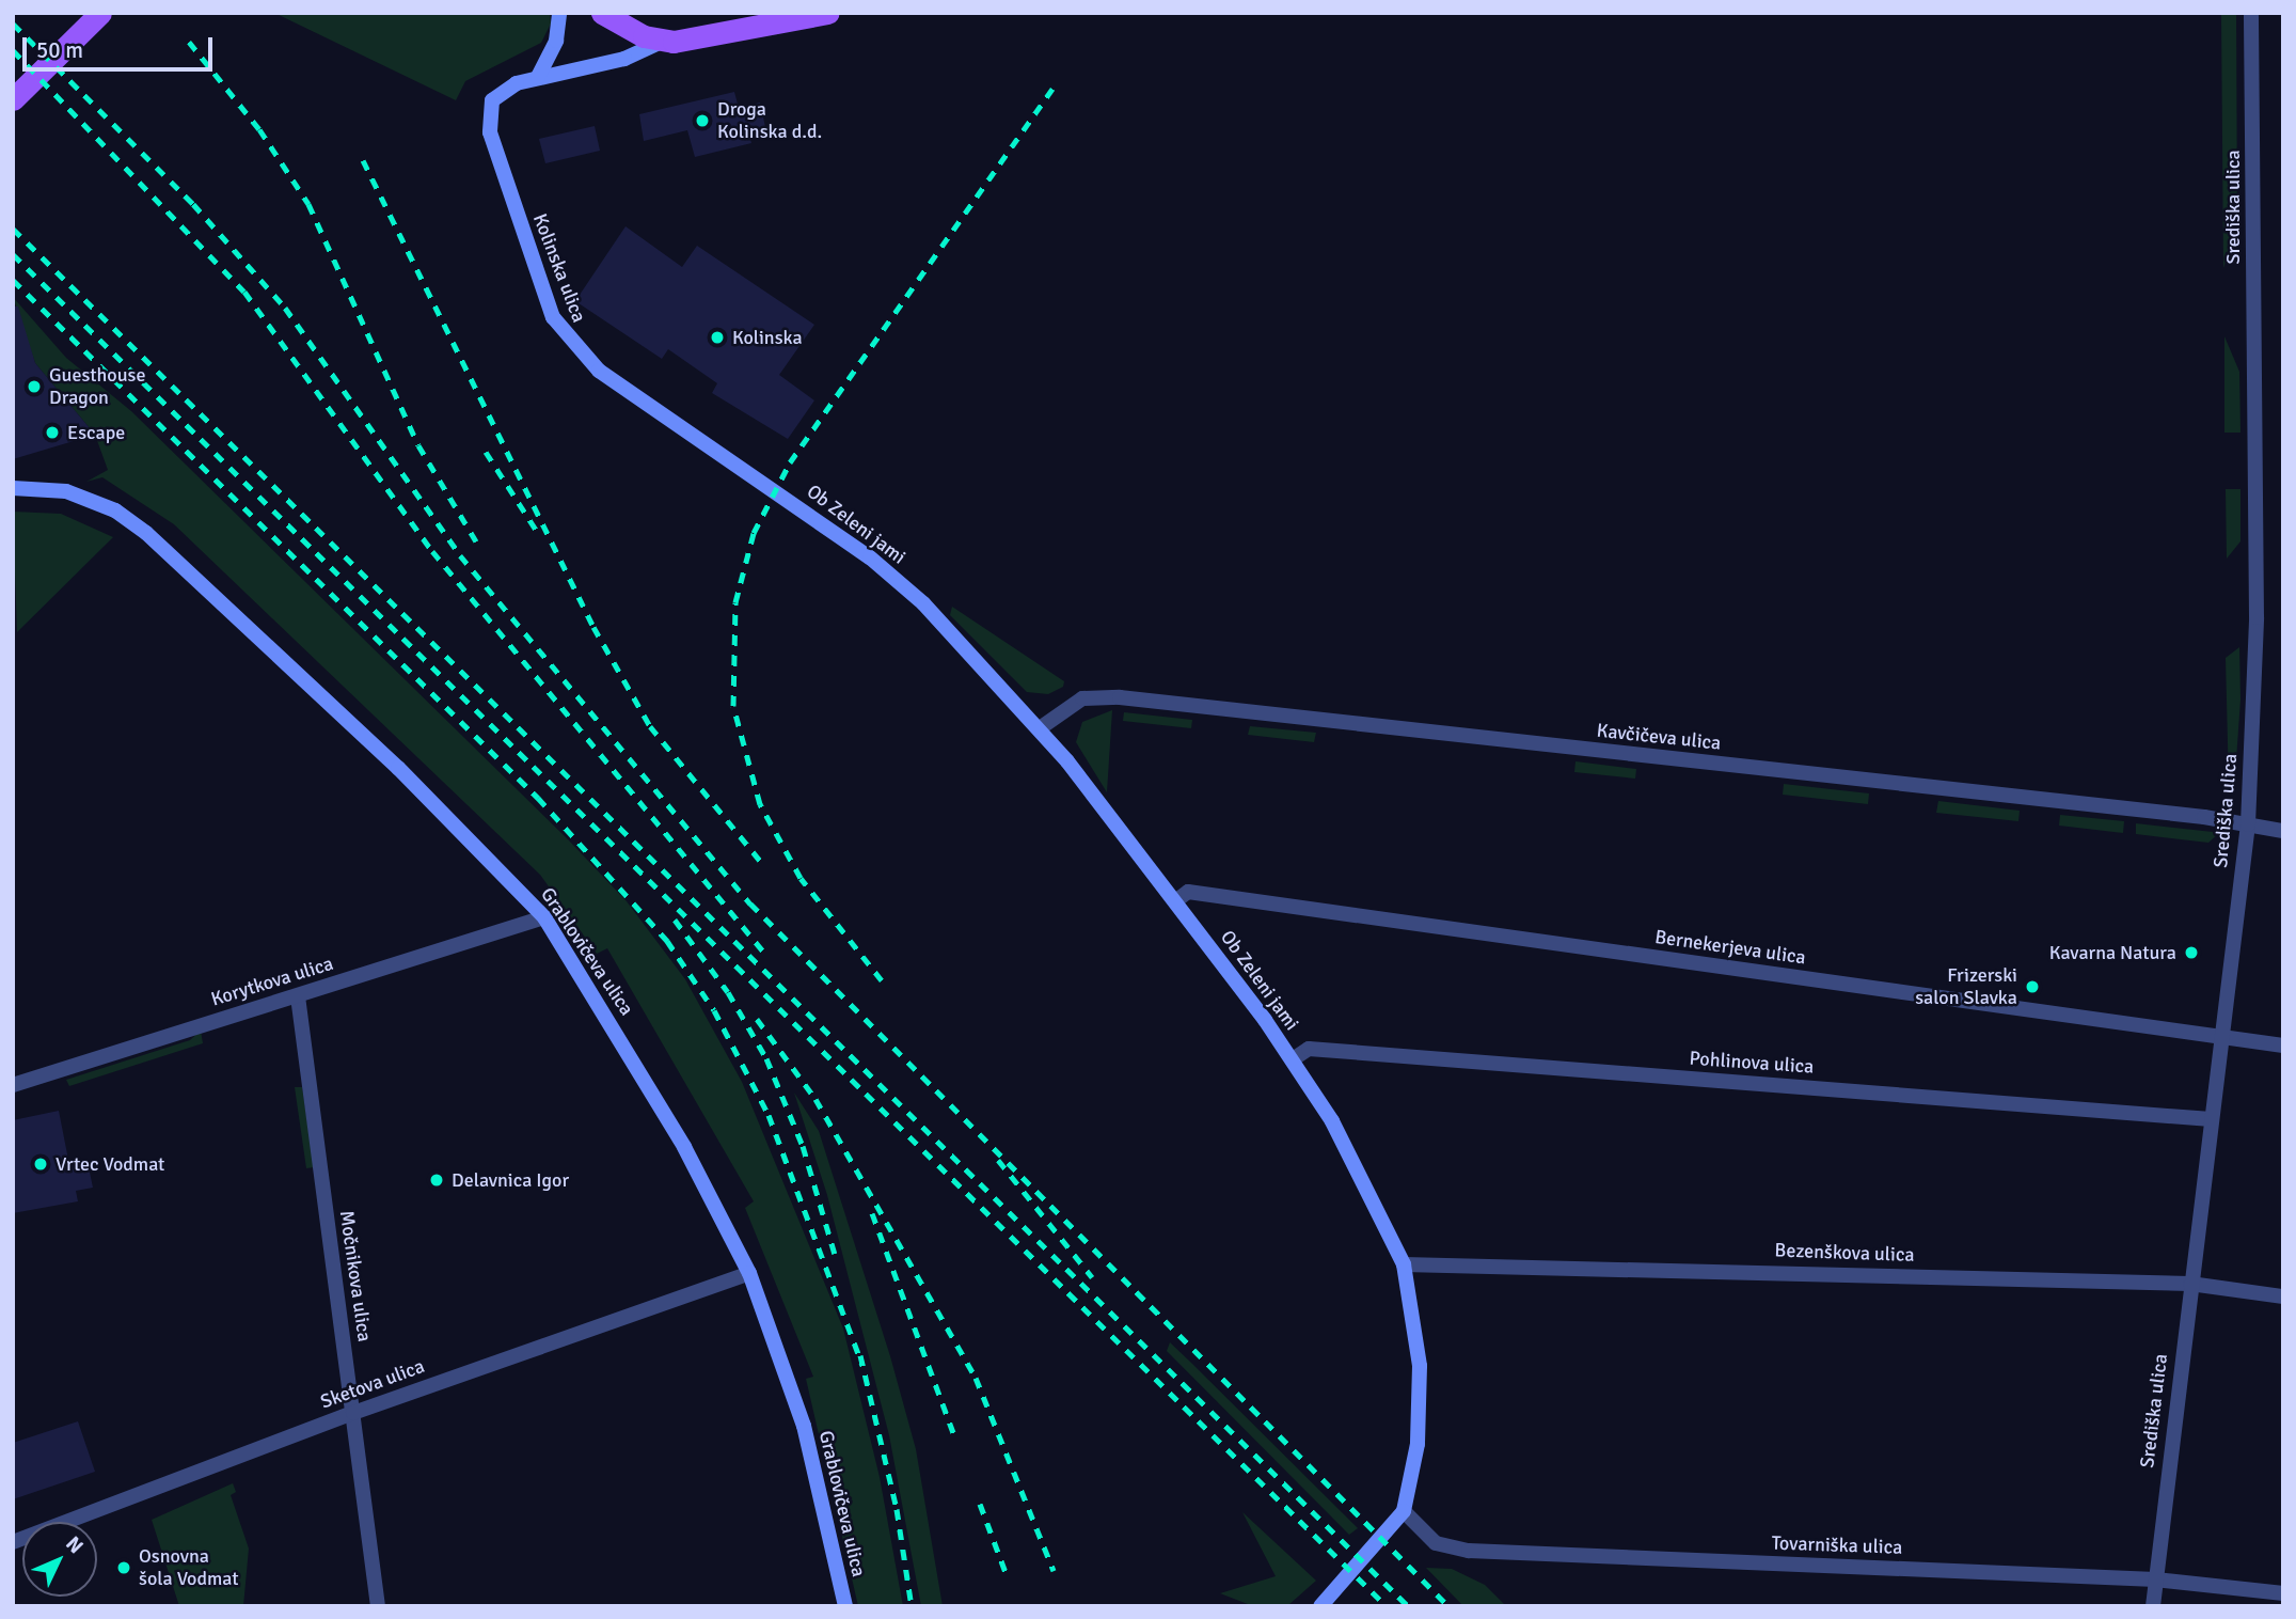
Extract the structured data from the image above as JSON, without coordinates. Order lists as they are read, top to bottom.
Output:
{
  "streets": {
    "street": [
      "Središka ulica",
      "Kolinska ulica",
      "Ob Zeleni jami",
      "Kavčičeva ulica",
      "Bernekerjeva ulica",
      "Grablovičeva ulica",
      "Korytkova ulica",
      "Pohlinova ulica",
      "Bezenškova ulica",
      "Močnikova ulica",
      "Sketova ulica",
      "Tovarniška ulica"
    ]
  },
  "crossings": [
    ["Središka ulica", "Kavčičeva ulica"],
    ["Središka ulica", "Bernekerjeva ulica"],
    ["Središka ulica", "Pohlinova ulica"],
    ["Središka ulica", "Bezenškova ulica"],
    ["Središka ulica", "Tovarniška ulica"],
    ["Kolinska ulica", "Ob Zeleni jami"],
    ["Ob Zeleni jami", "Kavčičeva ulica"],
    ["Ob Zeleni jami", "Bernekerjeva ulica"],
    ["Ob Zeleni jami", "Pohlinova ulica"],
    ["Ob Zeleni jami", "Bezenškova ulica"],
    ["Ob Zeleni jami", "Tovarniška ulica"],
    ["Grablovičeva ulica", "Korytkova ulica"],
    ["Grablovičeva ulica", "Sketova ulica"],
    ["Korytkova ulica", "Močnikova ulica"],
    ["Močnikova ulica", "Sketova ulica"]
  ],
  "places": [
    "Droga Kolinska d.d.",
    "Kolinska",
    "Guesthouse Dragon",
    "Escape",
    "Kavarna Natura",
    "Frizerski salon Slavka",
    "Vrtec Vodmat",
    "Delavnica Igor",
    "Osnovna šola Vodmat"
  ],
  "scale_bar": "50 m",
  "north": "top right"
}
